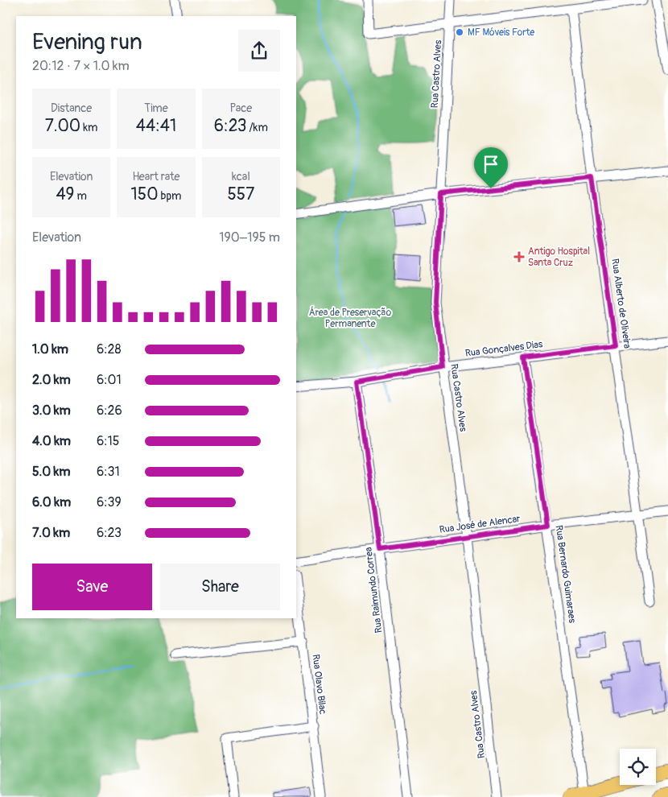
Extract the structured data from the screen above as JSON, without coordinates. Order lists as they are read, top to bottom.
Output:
{
  "streets": {
    "street": [
      "Rua Castro Alves",
      "Rua Alberto de Oliveira",
      "Rua Gonçalves Dias",
      "Rua José de Alencar",
      "Rua Bernardo Guimaraes",
      "Rua Raimundo Correa",
      "Rua Olavo Bilac"
    ]
  },
  "crossings": [
    ["Rua Castro Alves", "Rua Gonçalves Dias"],
    ["Rua Castro Alves", "Rua José de Alencar"],
    ["Rua Alberto de Oliveira", "Rua Gonçalves Dias"],
    ["Rua Alberto de Oliveira", "Rua José de Alencar"],
    ["Rua Gonçalves Dias", "Rua Bernardo Guimaraes"],
    ["Rua Gonçalves Dias", "Rua Raimundo Correa"],
    ["Rua José de Alencar", "Rua Bernardo Guimaraes"],
    ["Rua José de Alencar", "Rua Raimundo Correa"]
  ],
  "parks": ["Área de Preservação Permanente"],
  "places": {
    "other": ["MF Móveis Forte"],
    "health": ["Antigo Hospital Santa Cruz"]
  },
  "page": {
    "heading": ["Evening run", "20:12 · 7 × 1.0 km"],
    "stats": [
      ["Distance", "7.00 km"],
      ["Time", "44:41"],
      ["Pace", "6:23 /km"],
      ["Elevation", "49 m"],
      ["Heart rate", "150 bpm"],
      ["kcal", "557"]
    ],
    "chart": ["Elevation", "190–195 m"],
    "list": [
      {
        "name": "1.0 km",
        "note": "6:28"
      },
      {
        "name": "2.0 km",
        "note": "6:01"
      },
      {
        "name": "3.0 km",
        "note": "6:26"
      },
      {
        "name": "4.0 km",
        "note": "6:15"
      },
      {
        "name": "5.0 km",
        "note": "6:31"
      },
      {
        "name": "6.0 km",
        "note": "6:39"
      },
      {
        "name": "7.0 km",
        "note": "6:23"
      }
    ],
    "buttons": ["Save", "Share"]
  }
}
